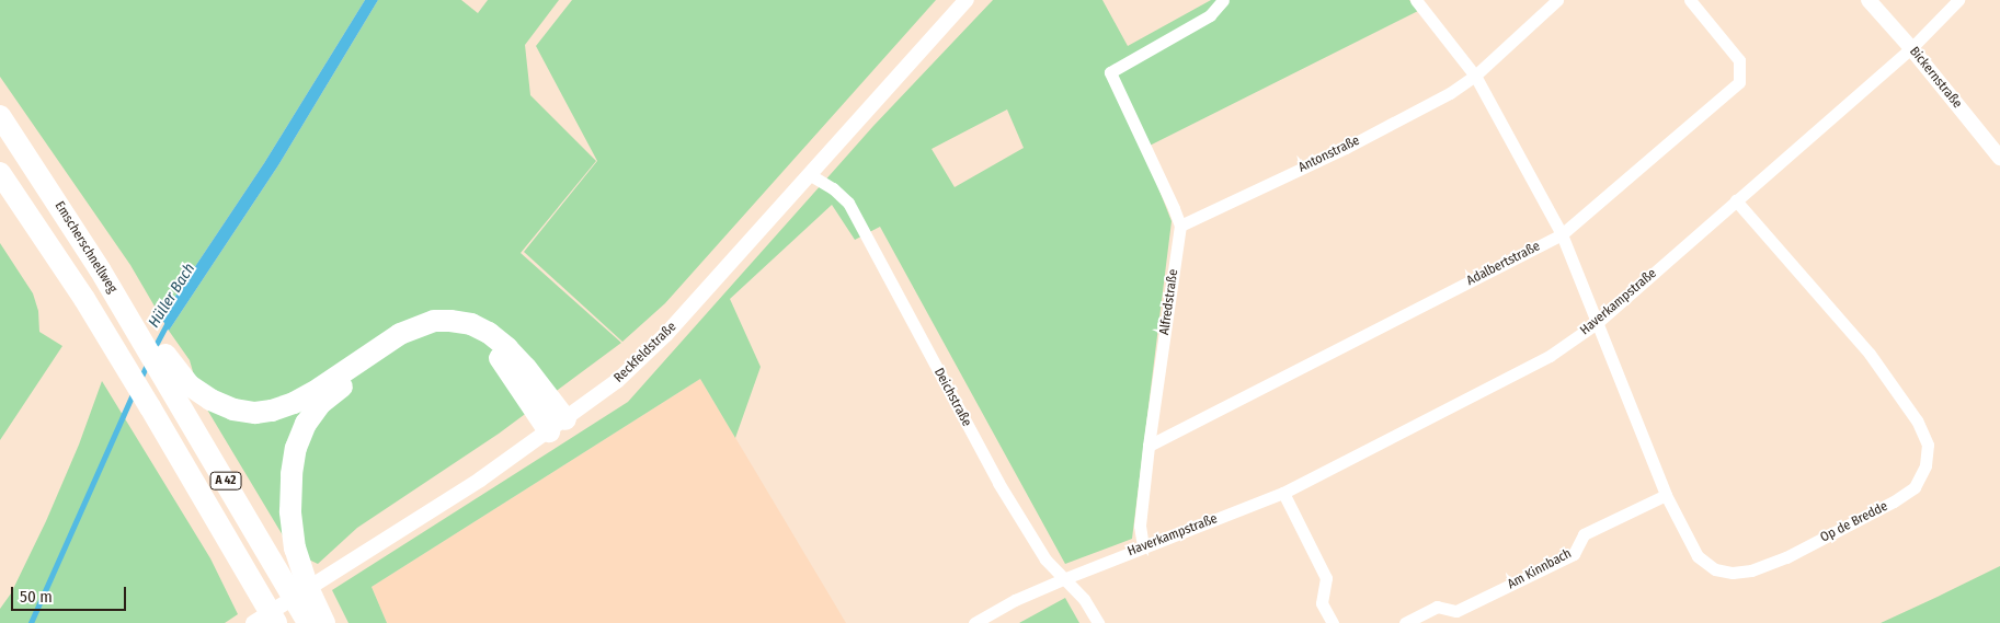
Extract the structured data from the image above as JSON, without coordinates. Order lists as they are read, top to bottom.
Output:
{
  "streets": {
    "highway": ["Emscherschnellweg", "A 42"],
    "street": [
      "Bickernstraße",
      "Antonstraße",
      "Adalbertstraße",
      "Alfredstraße",
      "Haverkampstraße",
      "Reckfeldstraße",
      "Deichstraße",
      "Op de Bredde",
      "Am Kinnbach"
    ]
  },
  "crossings": [
    ["Bickernstraße", "Haverkampstraße"],
    ["Antonstraße", "Alfredstraße"],
    ["Emscherschnellweg", "A 42"],
    ["Adalbertstraße", "Alfredstraße"],
    ["Alfredstraße", "Haverkampstraße"],
    ["Haverkampstraße", "Deichstraße"],
    ["Haverkampstraße", "Op de Bredde"],
    ["Reckfeldstraße", "Deichstraße"],
    ["Op de Bredde", "Am Kinnbach"]
  ],
  "water": ["Hüller Bach"],
  "scale_bar": "50 m"
}
